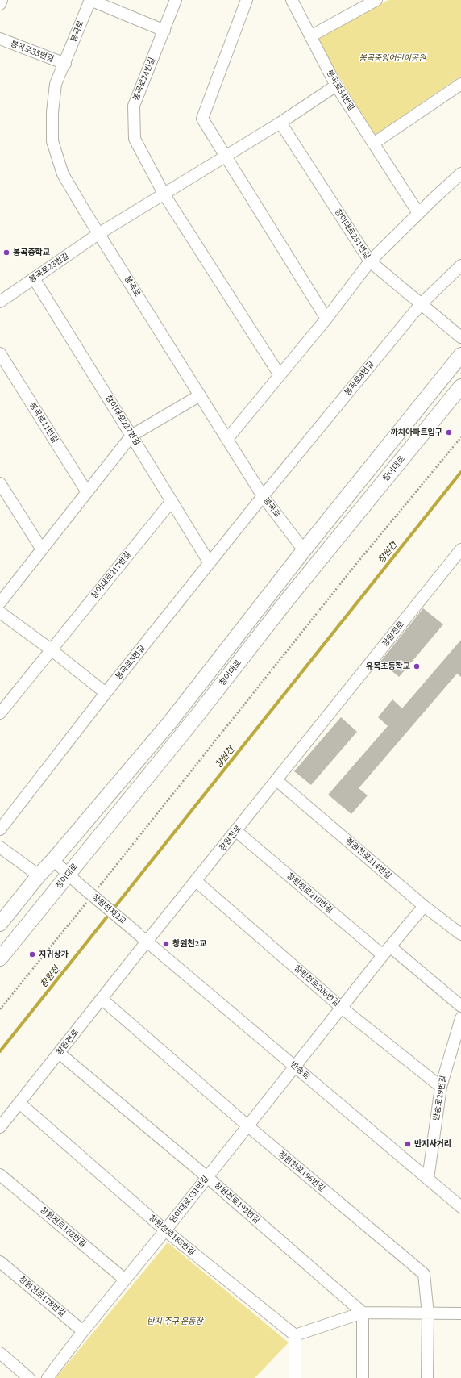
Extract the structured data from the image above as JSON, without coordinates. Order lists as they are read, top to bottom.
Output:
{
  "streets": {
    "main road": ["창이대로"],
    "street": [
      "봉곡로",
      "봉곡로35번길",
      "봉곡로24번길",
      "봉곡로54번길",
      "창이대로251번길",
      "봉곡로23번길",
      "봉곡로8번길",
      "창이대로227번길",
      "봉곡로11번길",
      "창이대로217번길",
      "창원천로",
      "봉곡로3번길",
      "창원천로214번길",
      "창원천로210번길",
      "창원천제2교",
      "창원천로206번길",
      "반송로",
      "반송로29번길",
      "창원천로196번길",
      "원이대로331번길",
      "창원천로192번길",
      "창원천로182번길",
      "창원천로188번길",
      "창원천로178번길"
    ]
  },
  "crossings": [
    ["봉곡로", "봉곡로35번길"],
    ["봉곡로", "봉곡로24번길"],
    ["봉곡로", "봉곡로23번길"],
    ["봉곡로", "봉곡로8번길"],
    ["봉곡로", "봉곡로3번길"],
    ["창이대로251번길", "봉곡로8번길"],
    ["봉곡로23번길", "창이대로227번길"],
    ["봉곡로8번길", "봉곡로3번길"],
    ["창이대로227번길", "창이대로217번길"],
    ["창이대로227번길", "봉곡로3번길"],
    ["창이대로", "창원천제2교"],
    ["창원천로", "창원천로214번길"],
    ["창원천로", "창원천로210번길"],
    ["창원천로", "창원천제2교"],
    ["창원천로", "창원천로206번길"],
    ["창원천로", "반송로"],
    ["창원천로", "창원천로196번길"],
    ["창원천로", "창원천로192번길"],
    ["창원천로", "창원천로188번길"],
    ["창원천로214번길", "원이대로331번길"],
    ["창원천로210번길", "원이대로331번길"],
    ["창원천제2교", "반송로"],
    ["창원천로206번길", "반송로29번길"],
    ["창원천로206번길", "원이대로331번길"],
    ["반송로", "반송로29번길"],
    ["반송로", "원이대로331번길"],
    ["창원천로196번길", "원이대로331번길"],
    ["원이대로331번길", "창원천로192번길"],
    ["원이대로331번길", "창원천로182번길"],
    ["원이대로331번길", "창원천로188번길"],
    ["원이대로331번길", "창원천로178번길"]
  ],
  "water": ["창원천"],
  "parks": ["봉곡중앙어린이공원", "반지 주구 운동장"],
  "places": [
    "봉곡중학교",
    "까치아파트입구",
    "유목초등학교",
    "창원천2교",
    "지귀상가",
    "반지사거리"
  ]
}
